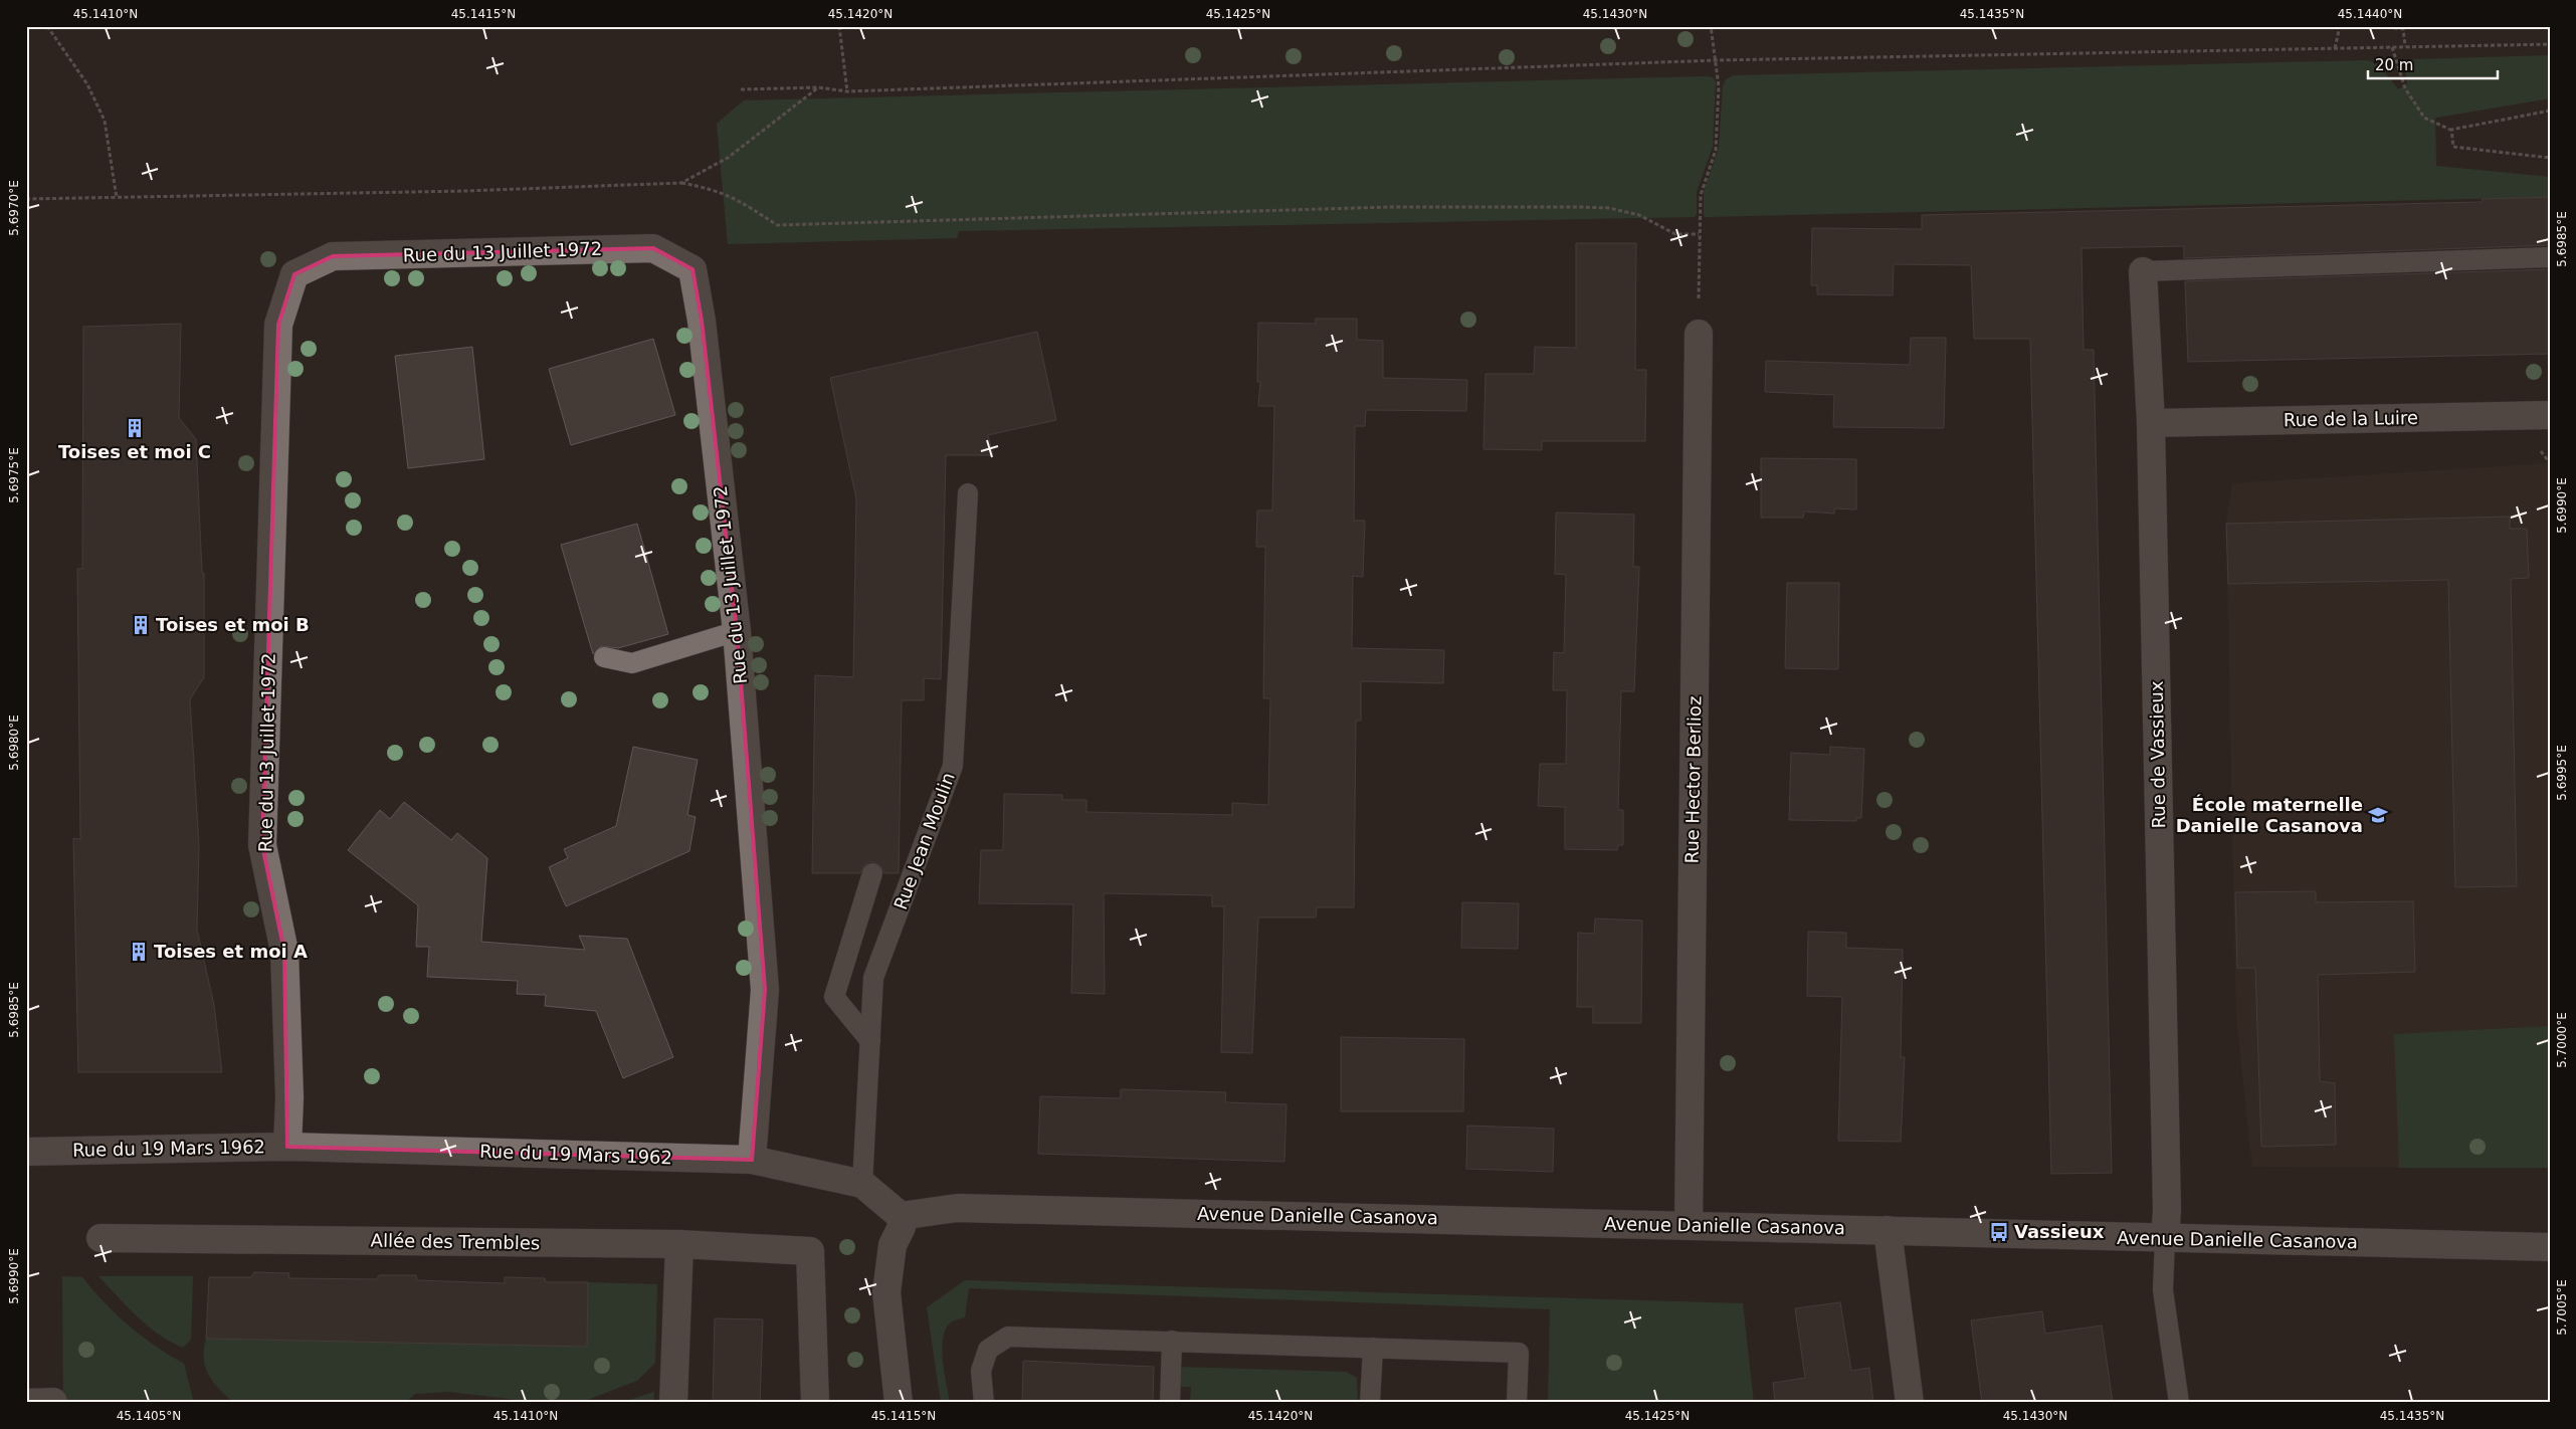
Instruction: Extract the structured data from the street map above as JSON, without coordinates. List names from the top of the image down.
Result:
{
  "streets": {
    "street": [
      "Rue du 13 Juillet 1972",
      "Rue de la Luire",
      "Rue de Vassieux",
      "Rue Hector Berlioz",
      "Rue du 19 Mars 1962",
      "Avenue Danielle Casanova",
      "Allée des Trembles"
    ],
    "lane": ["Rue Jean Moulin"]
  },
  "crossings": [
    ["Rue du 13 Juillet 1972", "Rue du 19 Mars 1962"],
    ["Rue de la Luire", "Rue de Vassieux"],
    ["Rue de Vassieux", "Avenue Danielle Casanova"],
    ["Rue Hector Berlioz", "Avenue Danielle Casanova"],
    ["Rue Jean Moulin", "Rue du 19 Mars 1962"],
    ["Rue du 19 Mars 1962", "Avenue Danielle Casanova"]
  ],
  "places": {
    "building": ["Toises et moi C", "Toises et moi B", "Toises et moi A"],
    "school or university": ["École maternelle Danielle Casanova"],
    "bus stop": ["Vassieux"]
  },
  "scale_bar": "20 m",
  "coordinates": [
    "45.1410°N",
    "45.1415°N",
    "45.1420°N",
    "45.1425°N",
    "45.1430°N",
    "45.1435°N",
    "45.1440°N",
    "5.6970°E",
    "5.6985°E",
    "5.6975°E",
    "5.6990°E",
    "5.6980°E",
    "5.6995°E",
    "5.7000°E",
    "5.7005°E",
    "45.1405°N"
  ]
}
